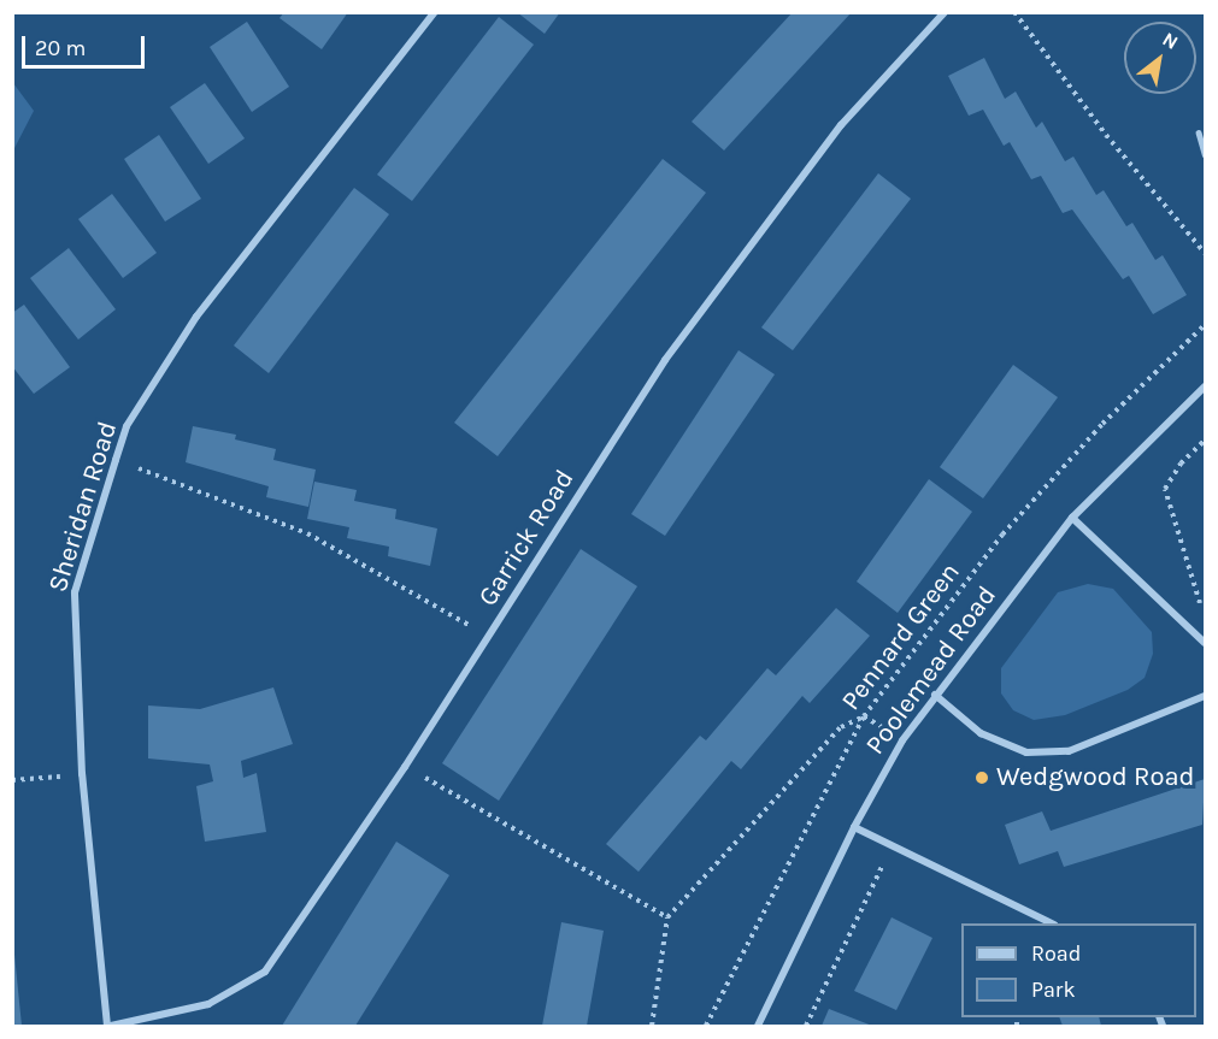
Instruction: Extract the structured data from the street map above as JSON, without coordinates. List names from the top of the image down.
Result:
{
  "streets": {
    "street": ["Sheridan Road", "Garrick Road", "Poolemead Road"],
    "path": ["Pennard Green"]
  },
  "crossings": [
    ["Sheridan Road", "Garrick Road"]
  ],
  "places": ["Wedgwood Road"],
  "legend": ["Road", "Park"],
  "scale_bar": "20 m",
  "north": "top right"
}
